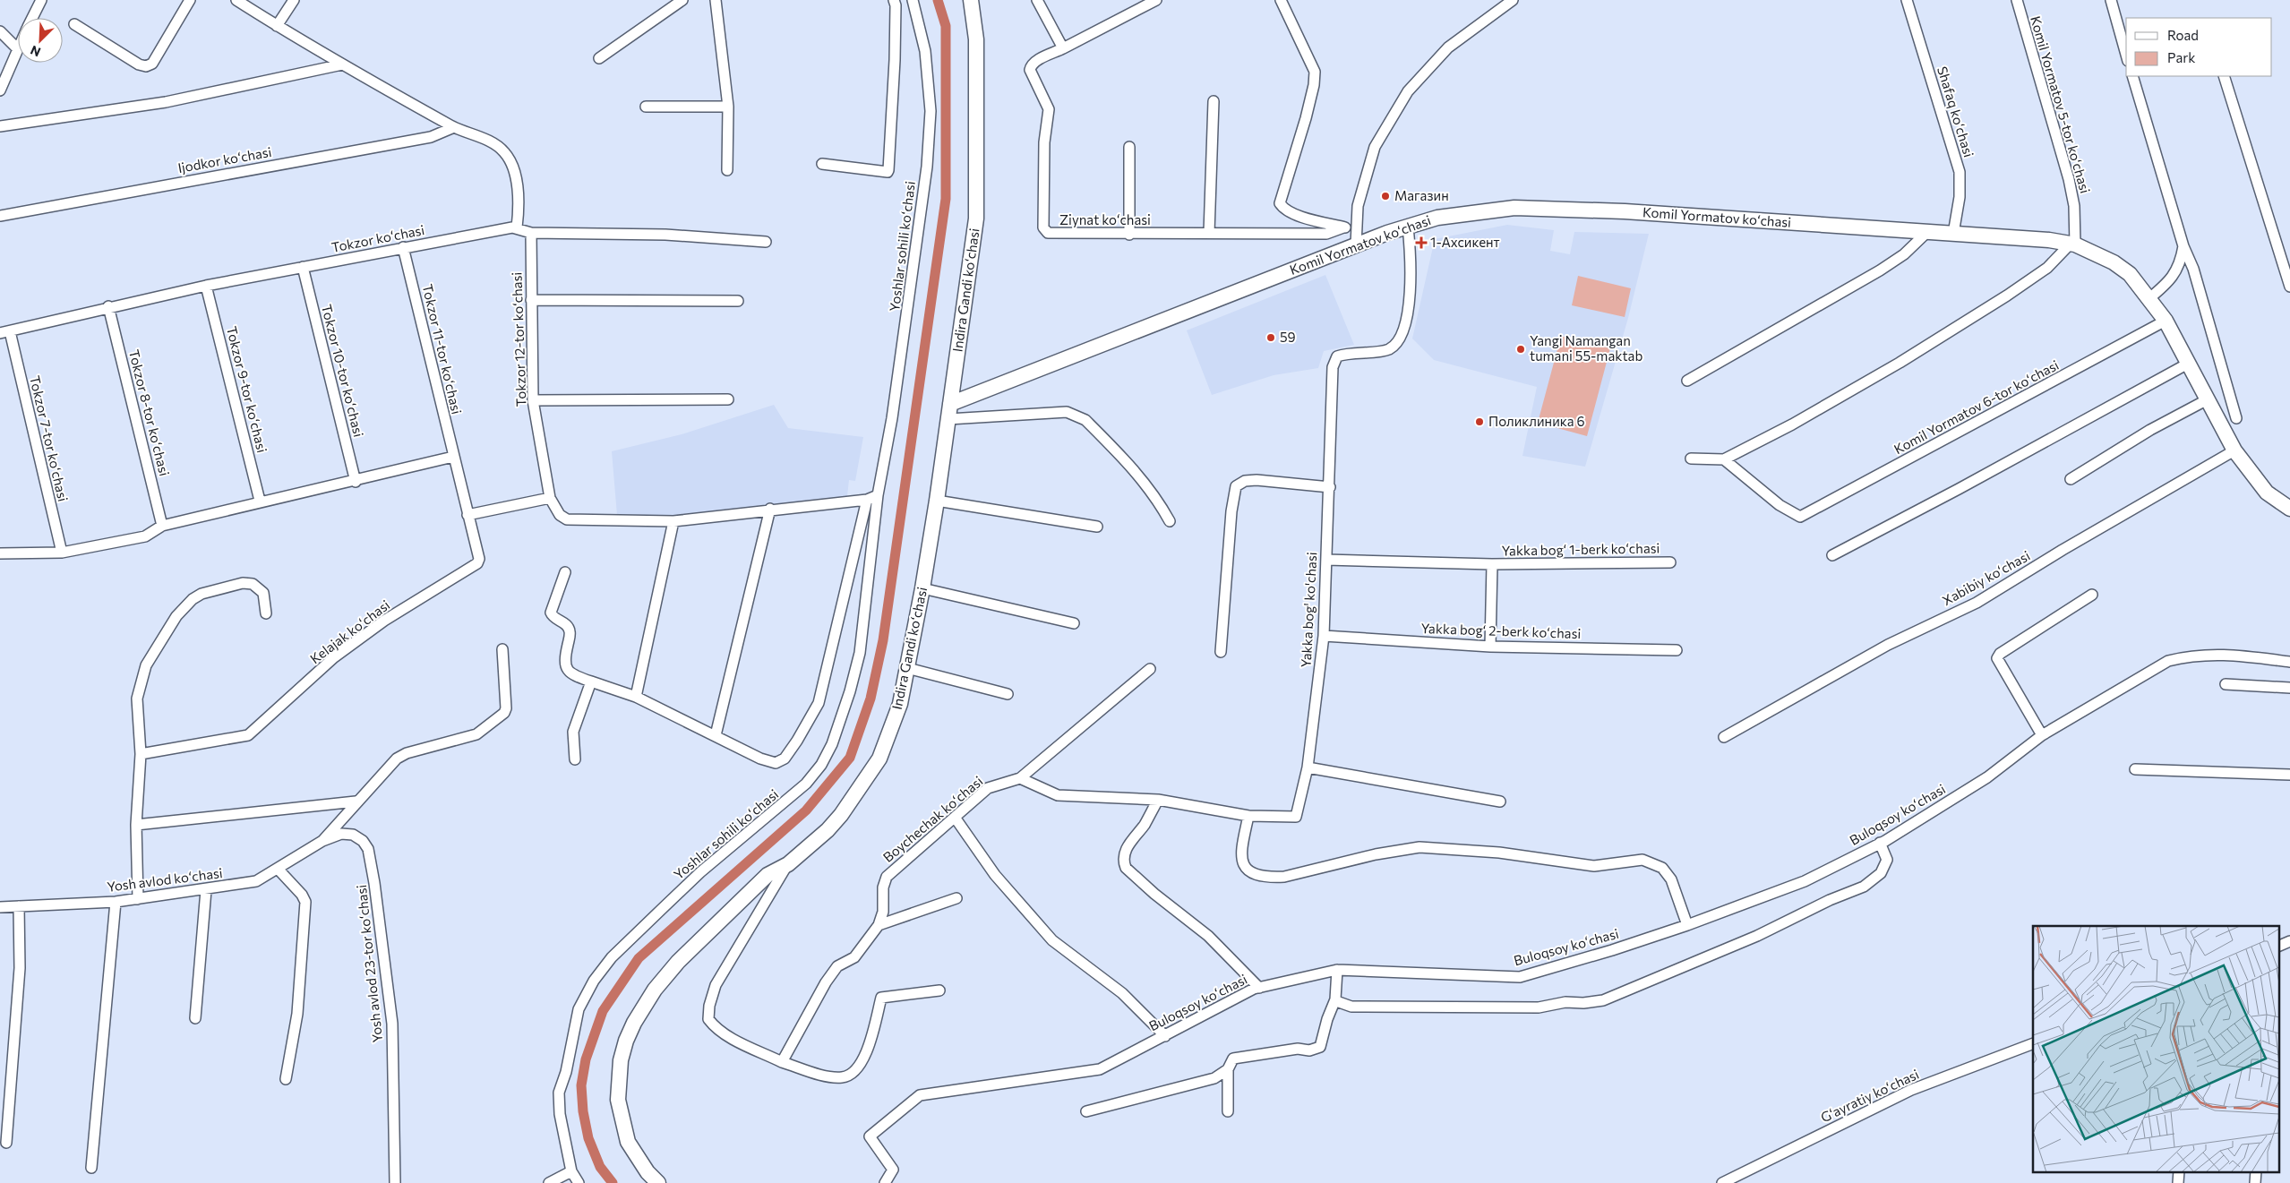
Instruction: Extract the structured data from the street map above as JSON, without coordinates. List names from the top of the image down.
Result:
{
  "streets": {
    "street": [
      "Komil Yormatov 5-tor koʻchasi",
      "Shafaq koʻchasi",
      "Ijodkor koʻchasi",
      "Komil Yormatov koʻchasi",
      "Ziynat koʻchasi",
      "Tokzor koʻchasi",
      "Yoshlar sohili koʻchasi",
      "Indira Gandi koʻchasi",
      "Tokzor 12-tor koʻchasi",
      "Tokzor 11-tor koʻchasi",
      "Tokzor 10-tor koʻchasi",
      "Tokzor 9-tor koʻchasi",
      "Komil Yormatov 6-tor koʻchasi",
      "Tokzor 8-tor koʻchasi",
      "Tokzor 7-tor koʻchasi",
      "Yakka bogʻ 1-berk koʻchasi",
      "Xabibiy koʻchasi",
      "Yakka bog' ko'chasi",
      "Yakka bogʻ 2-berk koʻchasi",
      "Kelajak koʻchasi",
      "Buloqsoy koʻchasi",
      "Boychechak koʻchasi",
      "Yosh avlod koʻchasi",
      "Yosh avlod 23-tor koʻchasi",
      "Gʻayratiy koʻchasi"
    ]
  },
  "crossings": [
    ["Komil Yormatov 5-tor koʻchasi", "Komil Yormatov koʻchasi"],
    ["Shafaq koʻchasi", "Komil Yormatov koʻchasi"],
    ["Komil Yormatov koʻchasi", "Indira Gandi koʻchasi"],
    ["Komil Yormatov koʻchasi", "Komil Yormatov 6-tor koʻchasi"],
    ["Komil Yormatov koʻchasi", "Xabibiy koʻchasi"],
    ["Komil Yormatov koʻchasi", "Yakka bog' ko'chasi"],
    ["Tokzor koʻchasi", "Tokzor 11-tor koʻchasi"],
    ["Tokzor koʻchasi", "Tokzor 10-tor koʻchasi"],
    ["Tokzor koʻchasi", "Tokzor 9-tor koʻchasi"],
    ["Tokzor koʻchasi", "Tokzor 8-tor koʻchasi"],
    ["Tokzor koʻchasi", "Tokzor 7-tor koʻchasi"],
    ["Tokzor 11-tor koʻchasi", "Kelajak koʻchasi"],
    ["Yakka bogʻ 1-berk koʻchasi", "Yakka bog' ko'chasi"],
    ["Yakka bogʻ 1-berk koʻchasi", "Yakka bogʻ 2-berk koʻchasi"],
    ["Yakka bog' ko'chasi", "Yakka bogʻ 2-berk koʻchasi"],
    ["Yakka bog' ko'chasi", "Boychechak koʻchasi"],
    ["Yosh avlod koʻchasi", "Yosh avlod 23-tor koʻchasi"]
  ],
  "places": {
    "other": [
      "Магазин",
      "59",
      "Yangi Namangan tumani 55-maktab",
      "Поликлиника 6"
    ],
    "health": ["1-Ахсикент"]
  },
  "legend": ["Road", "Park"],
  "north": "bottom left"
}
